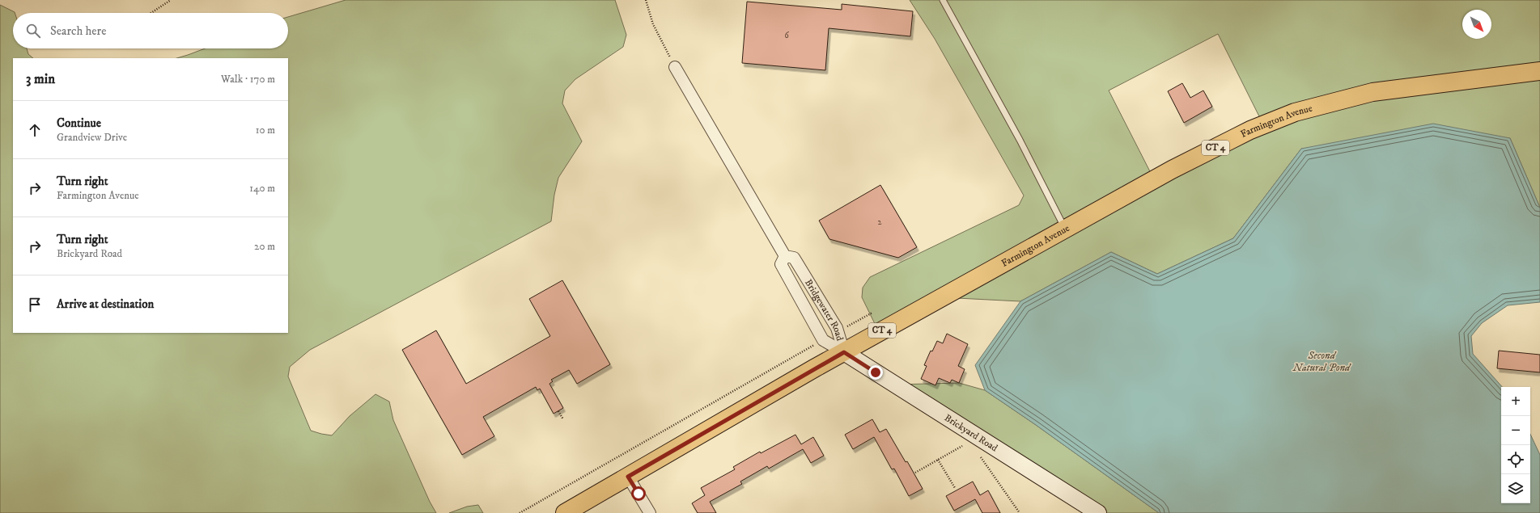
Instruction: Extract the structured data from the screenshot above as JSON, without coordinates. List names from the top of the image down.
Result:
{
  "streets": {
    "main road": ["Farmington Avenue", "CT 4"],
    "street": ["Bridgewater Road", "Brickyard Road"]
  },
  "crossings": [
    ["Farmington Avenue", "Bridgewater Road"],
    ["Farmington Avenue", "Brickyard Road"],
    ["Bridgewater Road", "Brickyard Road"]
  ],
  "water": ["Second Natural Pond"],
  "house_numbers": ["6", "2"],
  "north": "bottom right",
  "page": {
    "search": "Search here",
    "heading": ["3 min", "Walk · 170 m"],
    "list": [
      ["Continue", "Grandview Drive", "10 m"],
      ["Turn right", "Farmington Avenue", "140 m"],
      ["Turn right", "Brickyard Road", "20 m"],
      "Arrive at destination"
    ],
    "map_buttons": ["+", "−"]
  }
}
